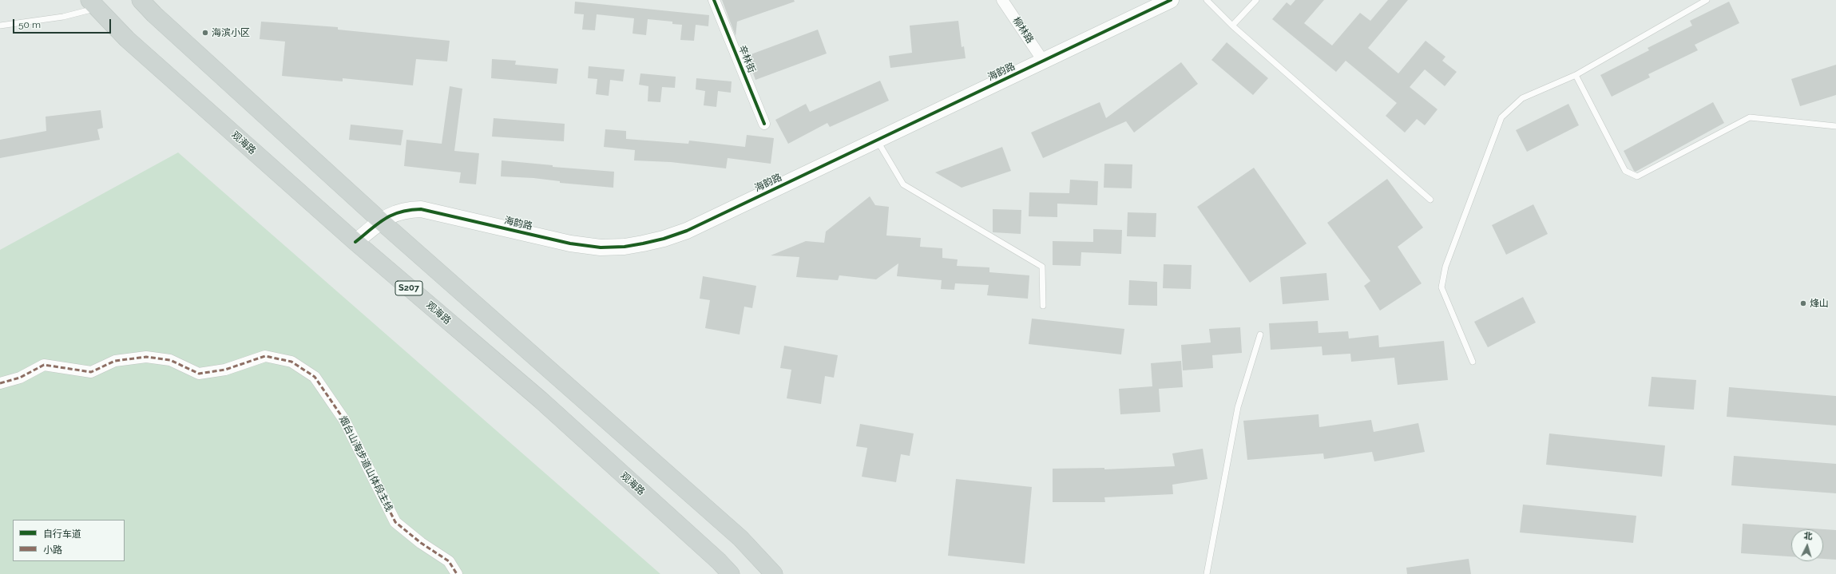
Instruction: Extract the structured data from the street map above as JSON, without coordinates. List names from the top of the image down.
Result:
{
  "streets": {
    "main road": ["观海路", "S207"],
    "street": [
      "柳林路",
      "辛林街",
      "海韵路",
      "烟台山海步道山体段主线"
    ]
  },
  "crossings": [
    ["柳林路", "海韵路"],
    ["海韵路", "观海路"]
  ],
  "places": ["海滨小区", "烽山"],
  "legend": ["自行车道", "小路"],
  "scale_bar": "50 m",
  "north": "top"
}
